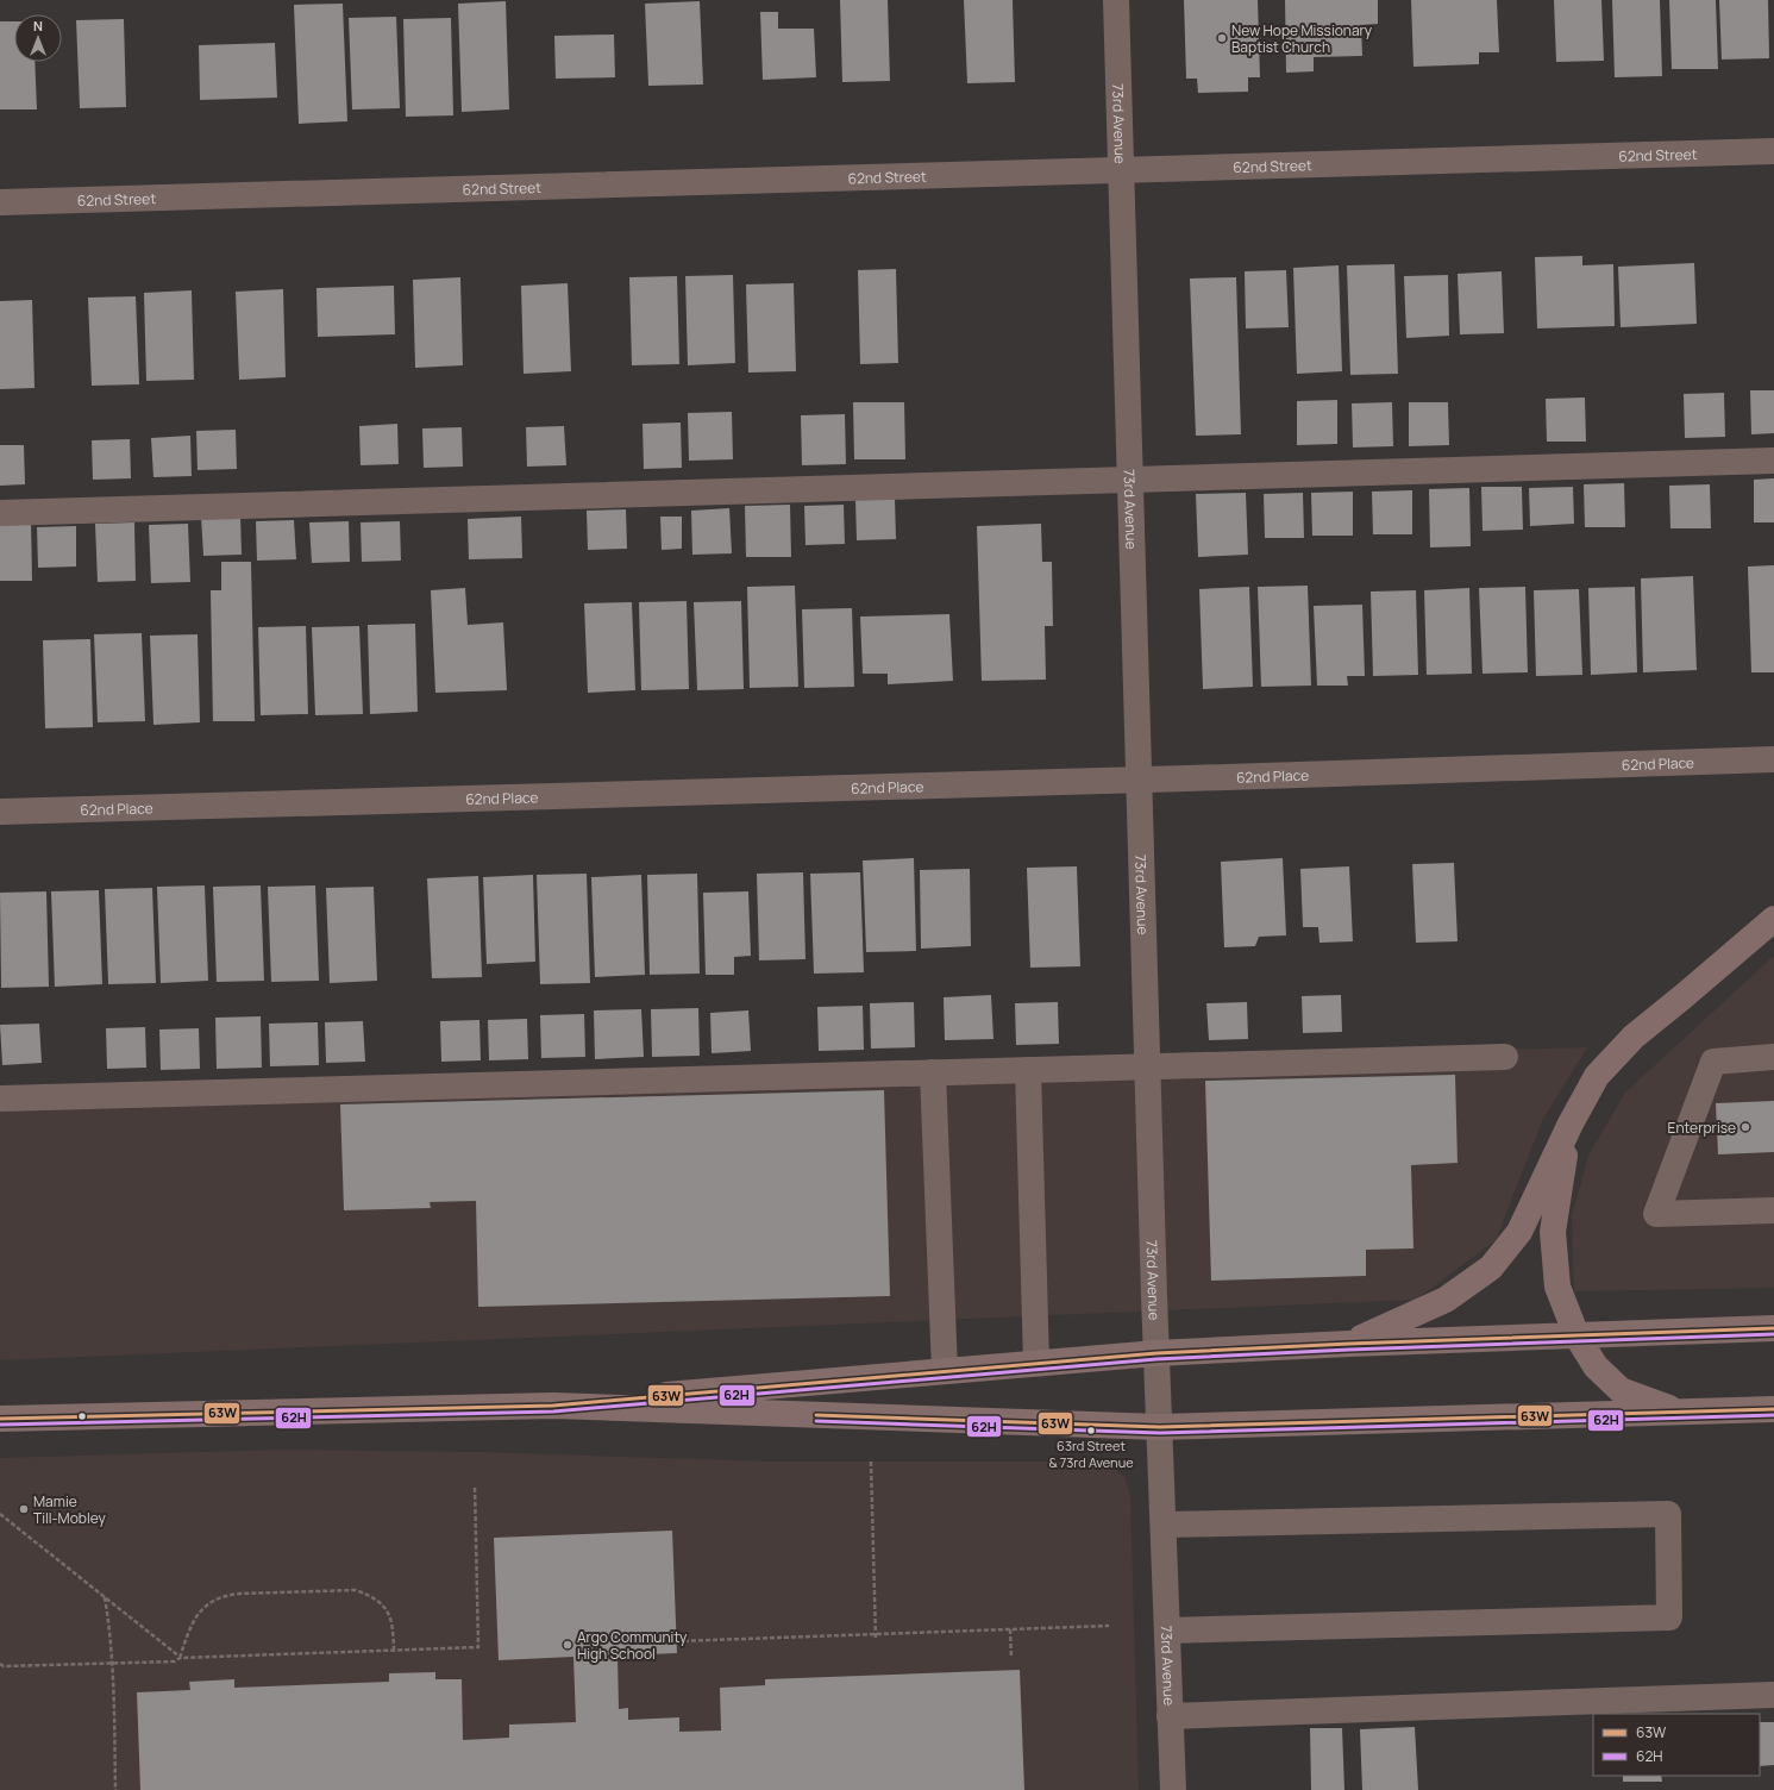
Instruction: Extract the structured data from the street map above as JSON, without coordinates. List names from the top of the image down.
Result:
{
  "streets": {
    "street": ["73rd Avenue", "62nd Street", "62nd Place"]
  },
  "crossings": [
    ["73rd Avenue", "62nd Street"],
    ["73rd Avenue", "62nd Place"]
  ],
  "places": [
    "New Hope Missionary Baptist Church",
    "Enterprise",
    "63rd Street & 73rd Avenue",
    "Mamie Till-Mobley",
    "Argo Community High School"
  ],
  "lines": ["transit line 63W", "transit line 62H"],
  "legend": ["63W", "62H"],
  "north": "top"
}
